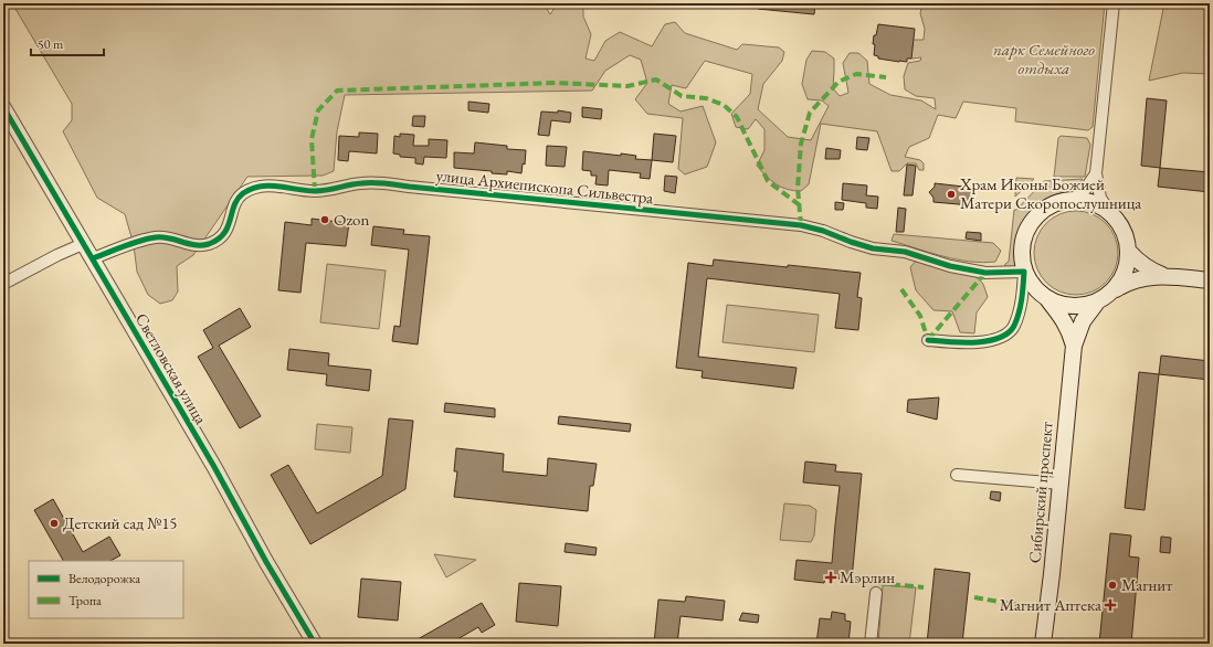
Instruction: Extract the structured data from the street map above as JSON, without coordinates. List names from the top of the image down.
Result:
{
  "streets": {
    "main road": ["Сибирский проспект"],
    "street": ["улица Архиепископа Сильвестра", "Светловская улица"]
  },
  "crossings": [
    ["улица Архиепископа Сильвестра", "Светловская улица"]
  ],
  "parks": ["парк Семейного отдыха"],
  "places": {
    "other": [
      "Храм Иконы Божией Матери Скоропослушница",
      "Ozon",
      "Детский сад №15",
      "Магнит"
    ],
    "health": ["Мэрлин", "Магнит Аптека"]
  },
  "legend": ["Велодорожка", "Тропа"],
  "scale_bar": "50 m"
}
